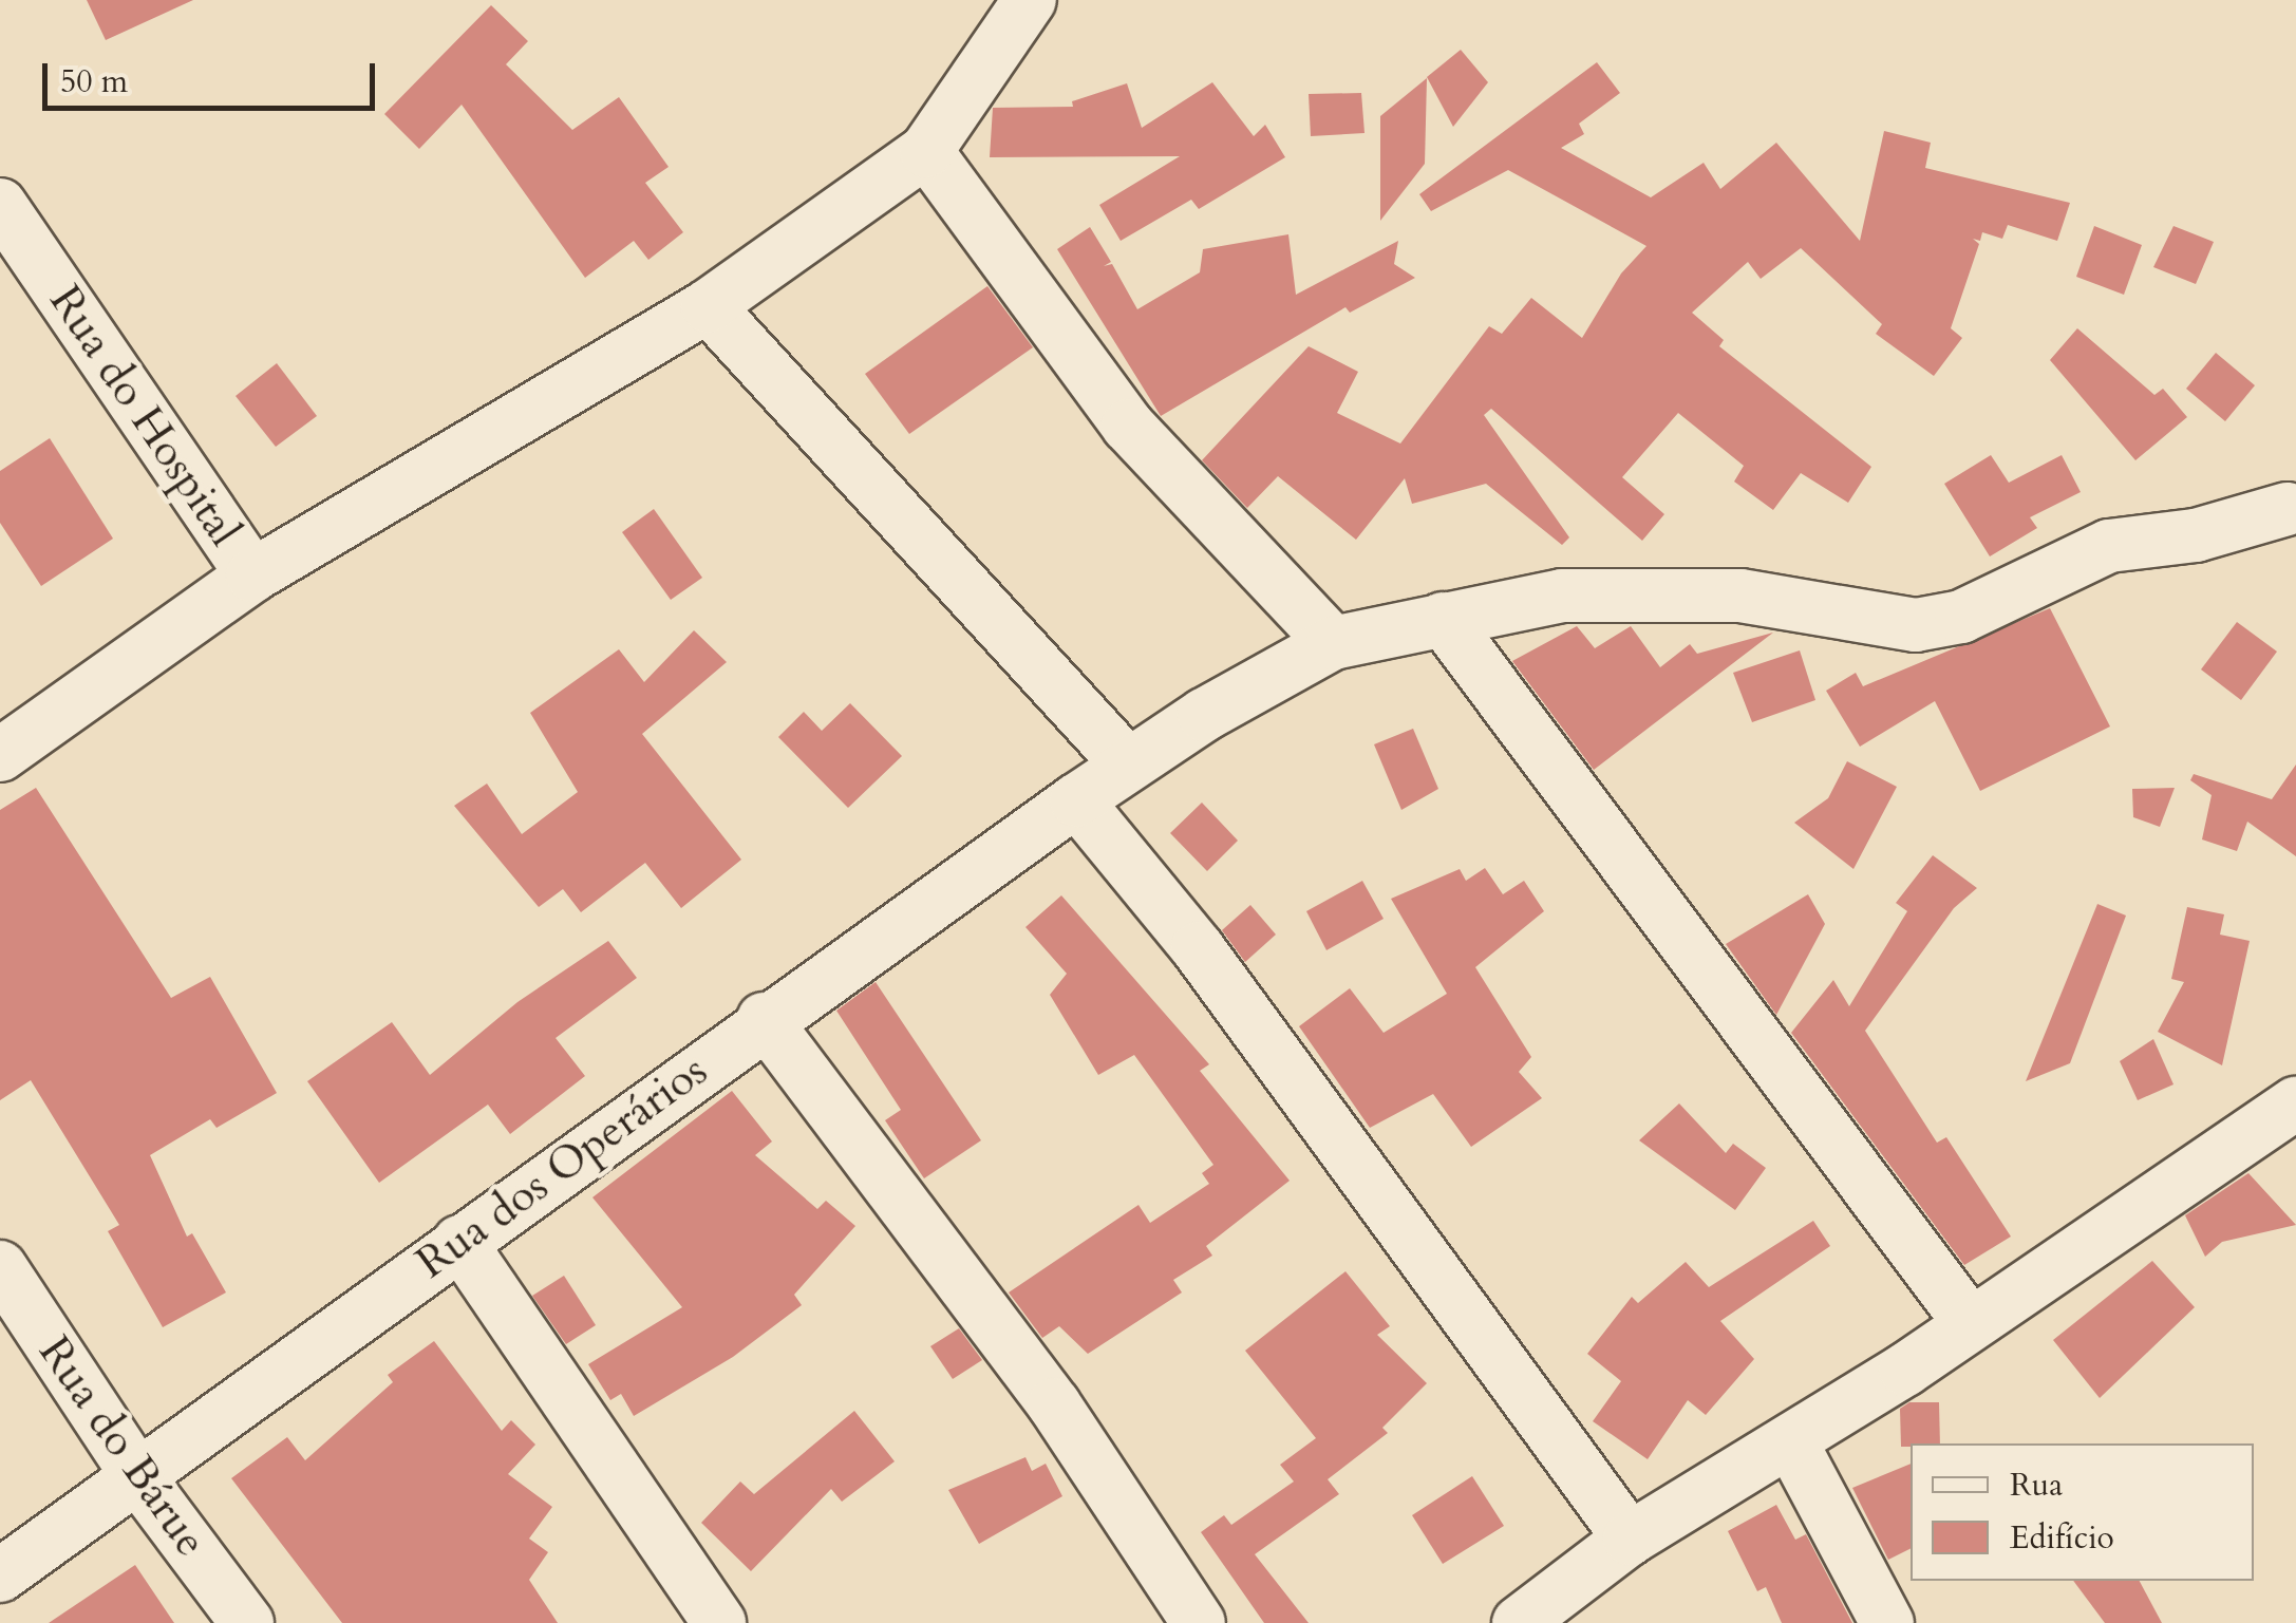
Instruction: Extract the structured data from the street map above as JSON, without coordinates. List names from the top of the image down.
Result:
{
  "streets": {
    "street": ["Rua do Hospital", "Rua dos Operários", "Rua do Bárue"]
  },
  "crossings": [
    ["Rua dos Operários", "Rua do Bárue"]
  ],
  "legend": ["Rua", "Edifício"],
  "scale_bar": "50 m"
}
